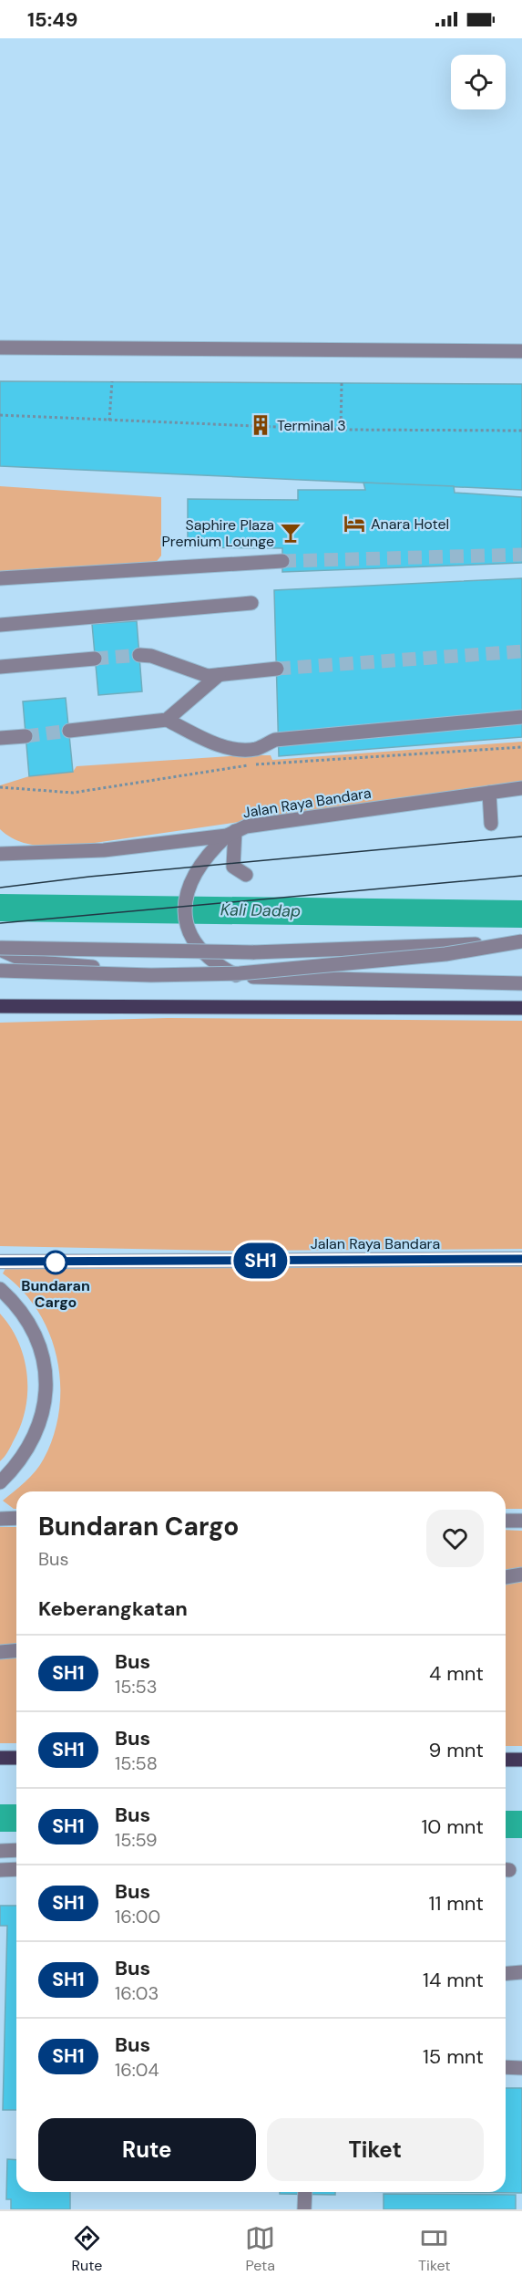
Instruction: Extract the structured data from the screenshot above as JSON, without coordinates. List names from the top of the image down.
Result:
{
  "streets": {
    "street": ["Jalan Raya Bandara"]
  },
  "water": ["Kali Dadap"],
  "places": {
    "building": ["Terminal 3"],
    "hotel": ["Anara Hotel"],
    "bar": ["Saphire Plaza Premium Lounge"],
    "other": ["Bundaran Cargo"]
  },
  "lines": ["bus line SH1"],
  "page": {
    "status": "15:49",
    "on_map": "SH1",
    "heading": [
      ["Bundaran Cargo", "Bus"],
      "Keberangkatan"
    ],
    "list": [
      {
        "mark": "SH1",
        "name": "Bus",
        "note": "15:53",
        "value": "4 mnt"
      },
      {
        "mark": "SH1",
        "name": "Bus",
        "note": "15:58",
        "value": "9 mnt"
      },
      {
        "mark": "SH1",
        "name": "Bus",
        "note": "15:59",
        "value": "10 mnt"
      },
      {
        "mark": "SH1",
        "name": "Bus",
        "note": "16:00",
        "value": "11 mnt"
      },
      {
        "mark": "SH1",
        "name": "Bus",
        "note": "16:03",
        "value": "14 mnt"
      },
      {
        "mark": "SH1",
        "name": "Bus",
        "note": "16:04",
        "value": "15 mnt"
      }
    ],
    "buttons": ["Rute", "Tiket"],
    "tabs": ["Rute", "Peta", "Tiket"]
  }
}
